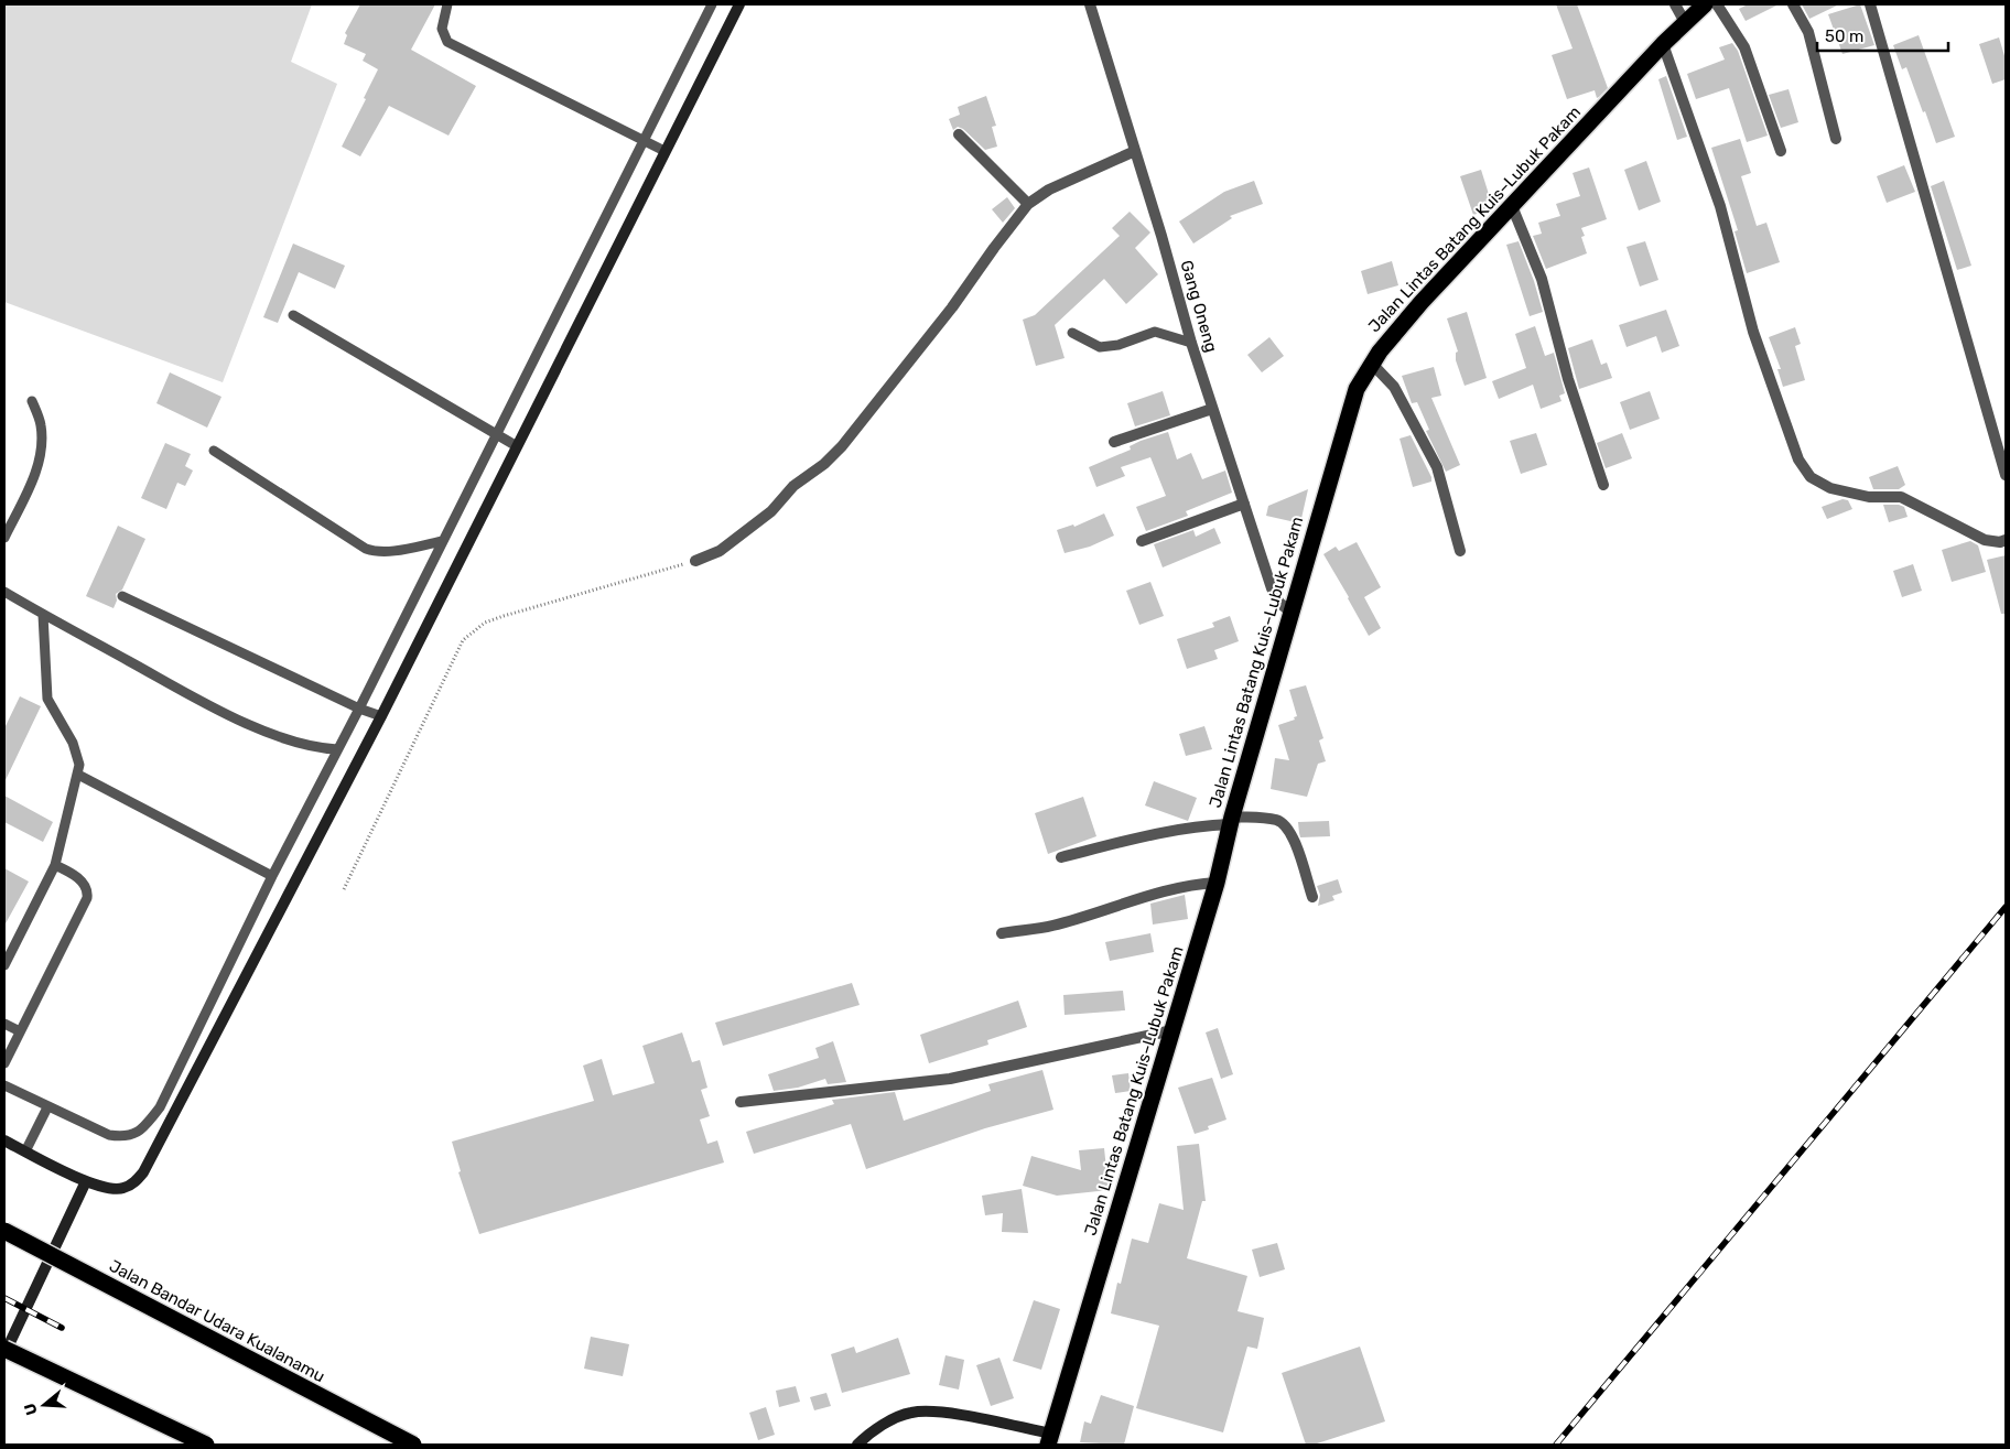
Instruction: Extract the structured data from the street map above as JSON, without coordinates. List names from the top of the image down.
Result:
{
  "streets": {
    "highway": ["Jalan Lintas Batang Kuis–Lubuk Pakam", "Jalan Bandar Udara Kualanamu"],
    "street": ["Gang Oneng"]
  },
  "crossings": [
    ["Jalan Lintas Batang Kuis–Lubuk Pakam", "Gang Oneng"]
  ],
  "scale_bar": "50 m",
  "north": "left"
}
